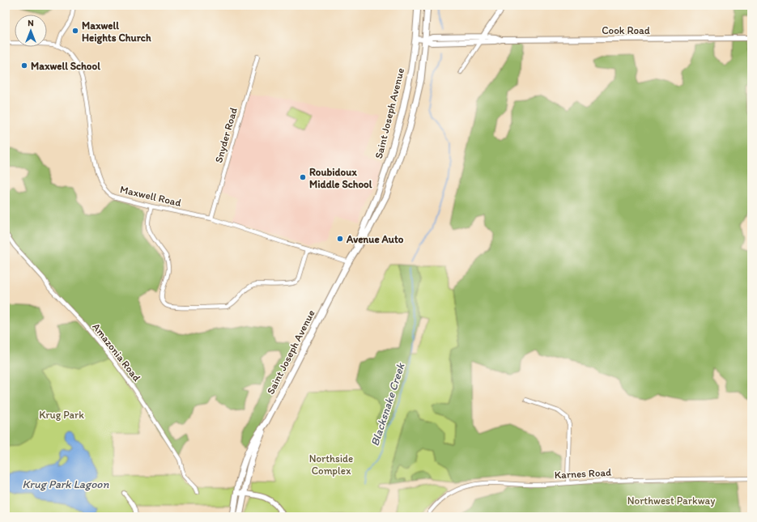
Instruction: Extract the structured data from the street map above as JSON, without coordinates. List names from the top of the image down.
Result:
{
  "streets": {
    "main road": ["Saint Joseph Avenue"],
    "street": [
      "Cook Road",
      "Snyder Road",
      "Maxwell Road",
      "Amazonia Road",
      "Karnes Road"
    ]
  },
  "crossings": [
    ["Cook Road", "Saint Joseph Avenue"],
    ["Saint Joseph Avenue", "Maxwell Road"],
    ["Snyder Road", "Maxwell Road"]
  ],
  "water": ["Blacksnake Creek", "Krug Park Lagoon"],
  "parks": ["Krug Park", "Northside Complex", "Northwest Parkway"],
  "places": [
    "Maxwell Heights Church",
    "Maxwell School",
    "Roubidoux Middle School",
    "Avenue Auto"
  ],
  "north": "top"
}
